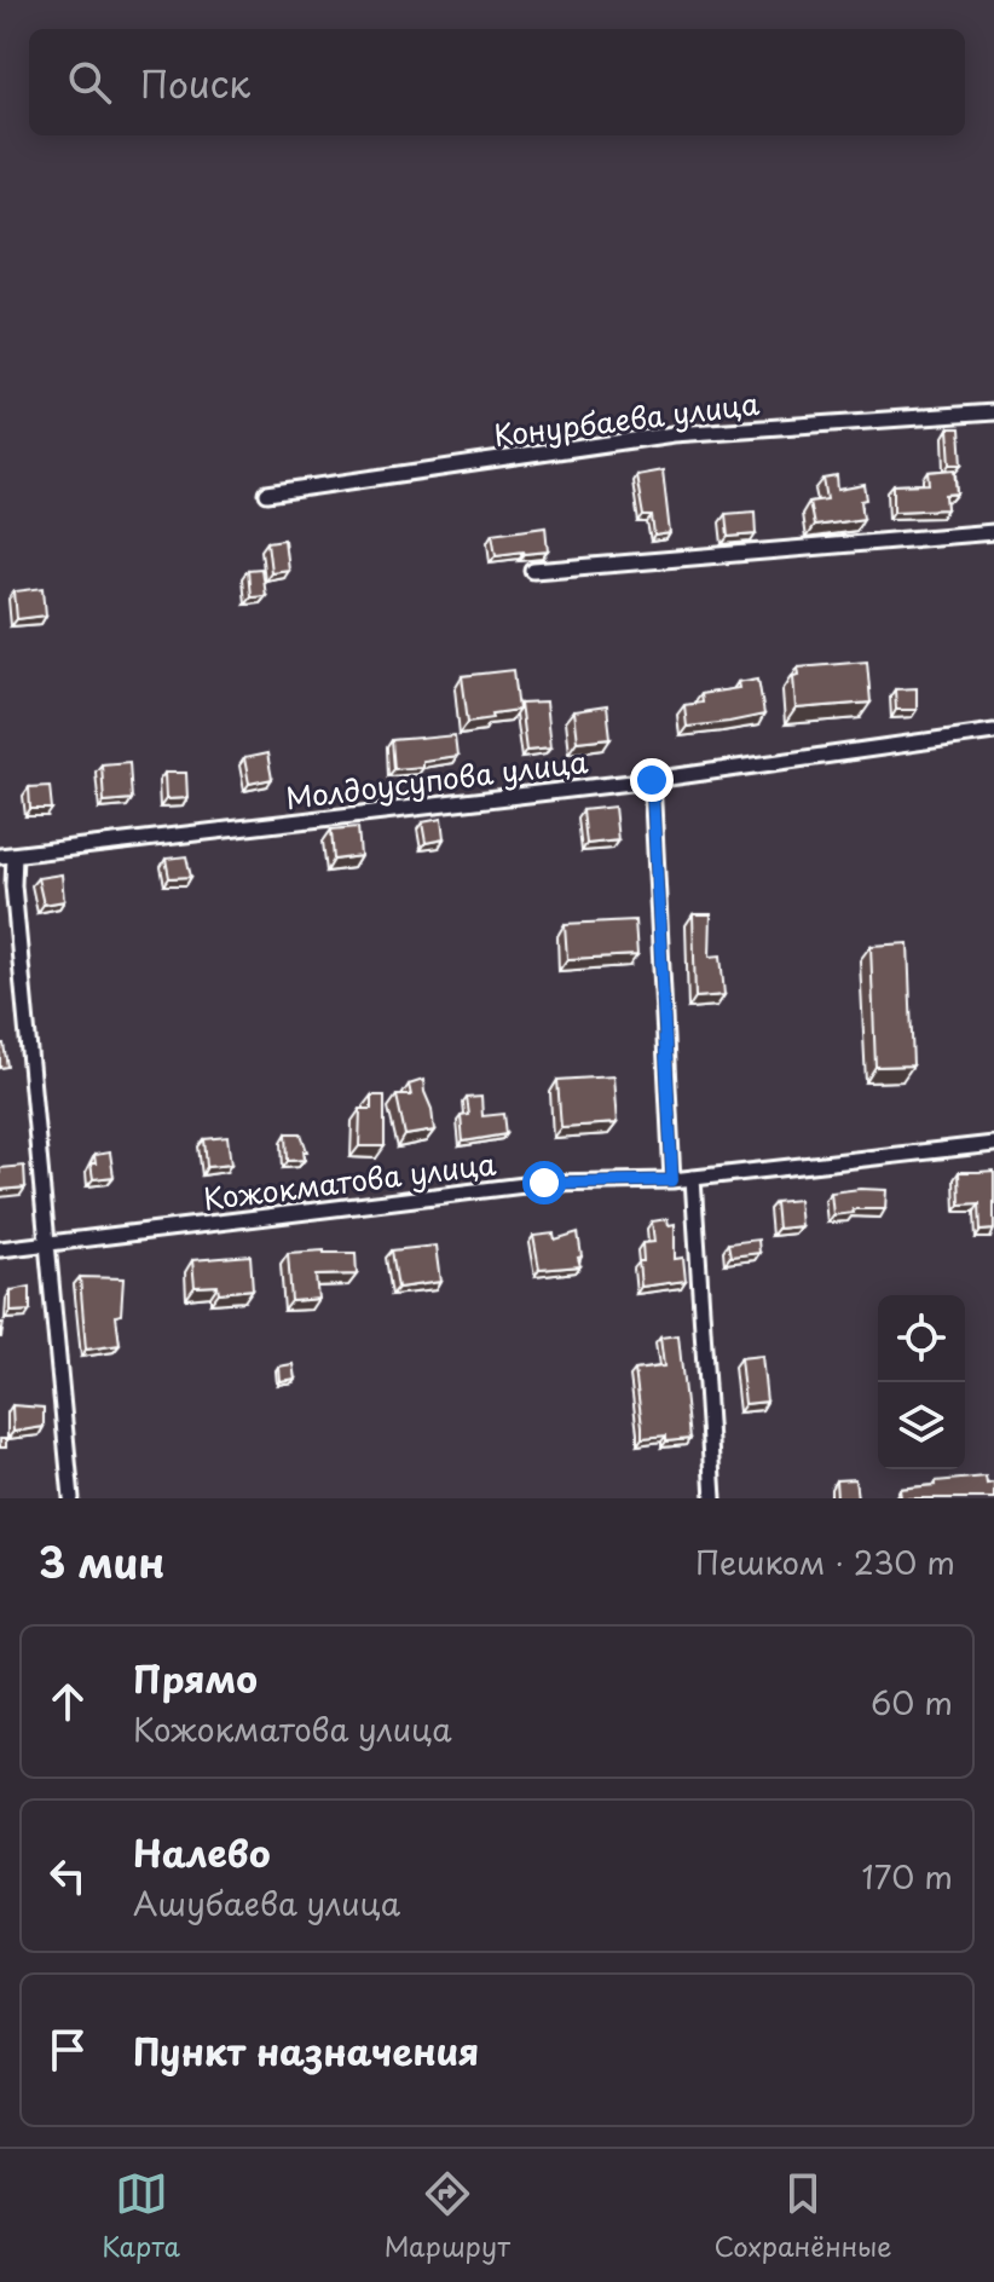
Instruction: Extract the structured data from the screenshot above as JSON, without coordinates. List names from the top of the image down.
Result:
{
  "streets": {
    "street": ["Конурбаева улица", "Молдоусупова улица", "Кожокматова улица"]
  },
  "page": {
    "search": "Поиск",
    "heading": ["3 мин", "Пешком · 230 m"],
    "list": [
      ["Прямо", "Кожокматова улица", "60 m"],
      ["Налево", "Ашубаева улица", "170 m"],
      "Пункт назначения"
    ],
    "nav": ["Карта", "Маршрут", "Сохранённые"]
  }
}
